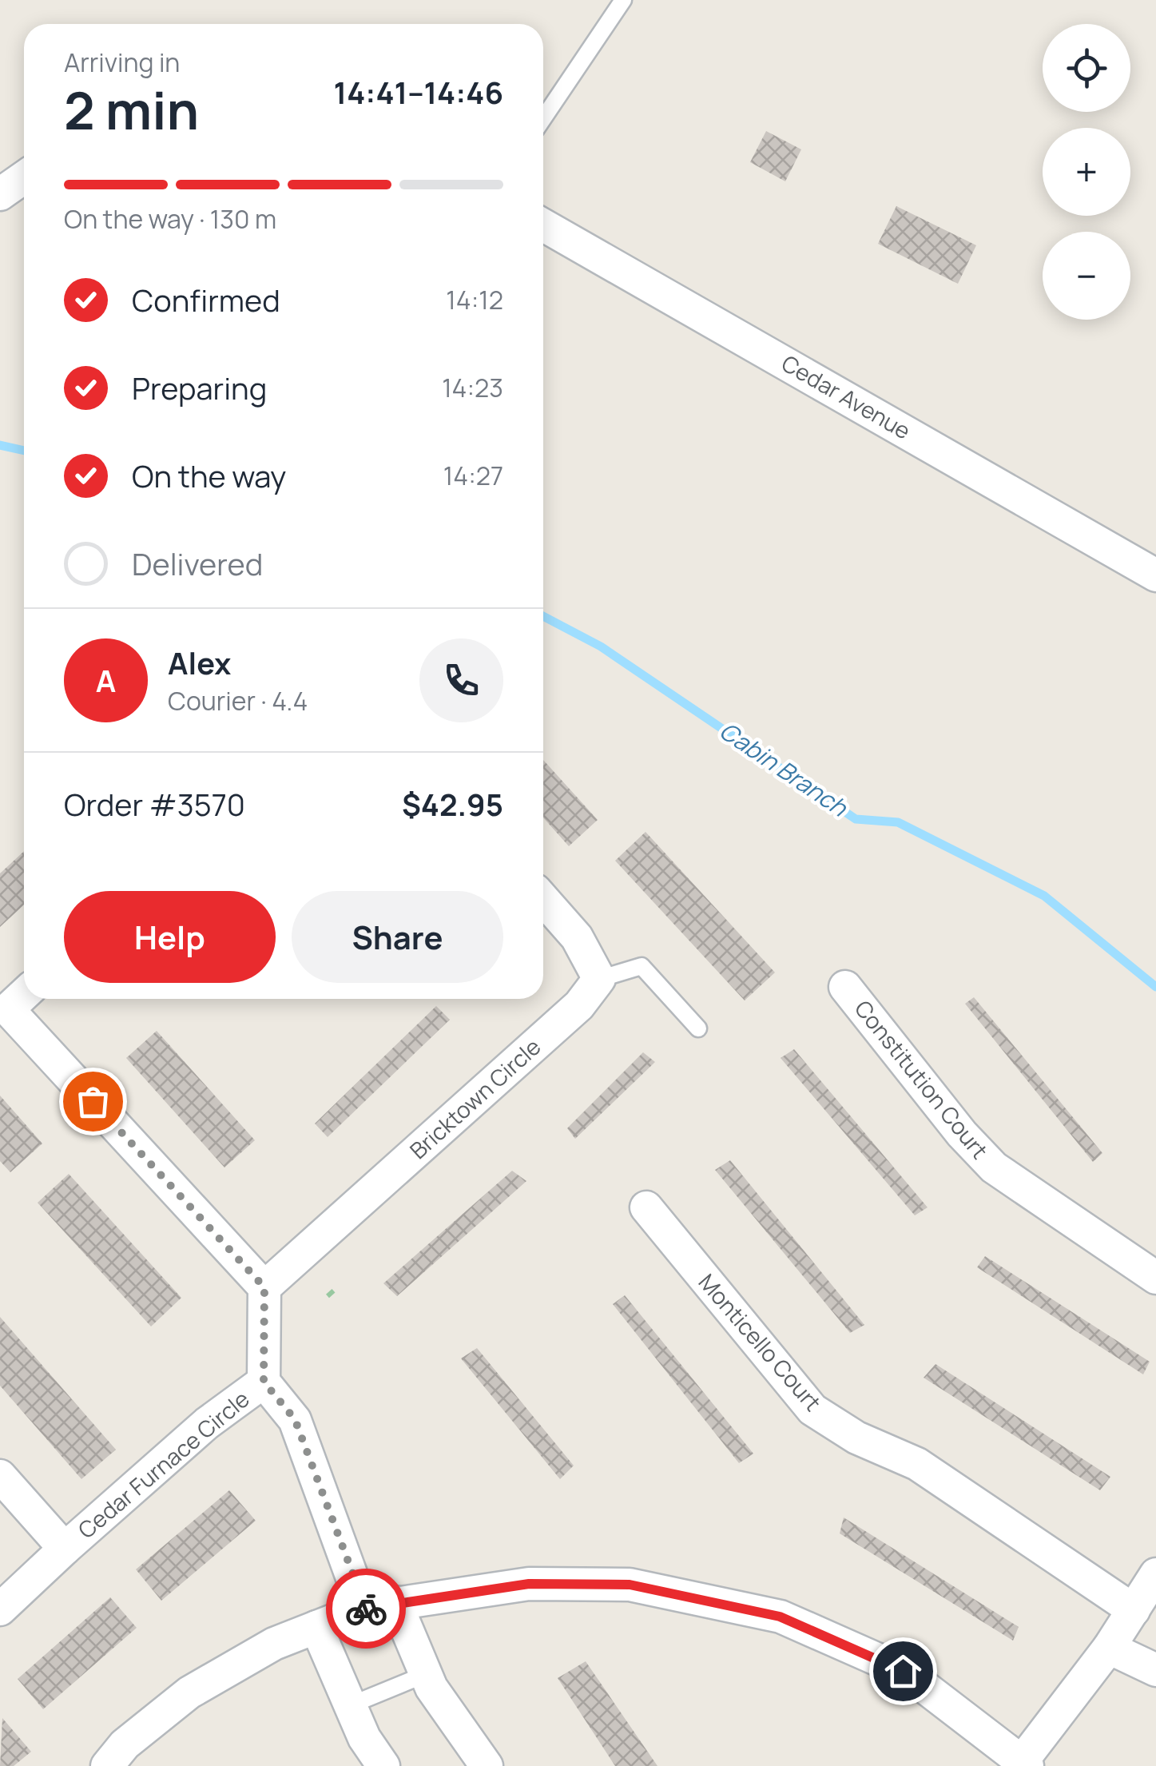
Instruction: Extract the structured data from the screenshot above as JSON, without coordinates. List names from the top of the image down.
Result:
{
  "streets": {
    "street": [
      "Cedar Avenue",
      "Constitution Court",
      "Bricktown Circle",
      "Monticello Court",
      "Cedar Furnace Circle"
    ]
  },
  "water": ["Cabin Branch"],
  "page": {
    "map_buttons": ["+", "−"],
    "heading": ["2 min", "Arriving in", "14:41–14:46"],
    "panel": [
      "Alex",
      "Courier · 4.4",
      "Order #3570",
      "$42.95"
    ],
    "bar": "On the way · 130 m",
    "list": [
      ["Confirmed", "14:12"],
      ["Preparing", "14:23"],
      ["On the way", "14:27"],
      "Delivered"
    ],
    "round": "A",
    "buttons": ["Help", "Share"]
  }
}
